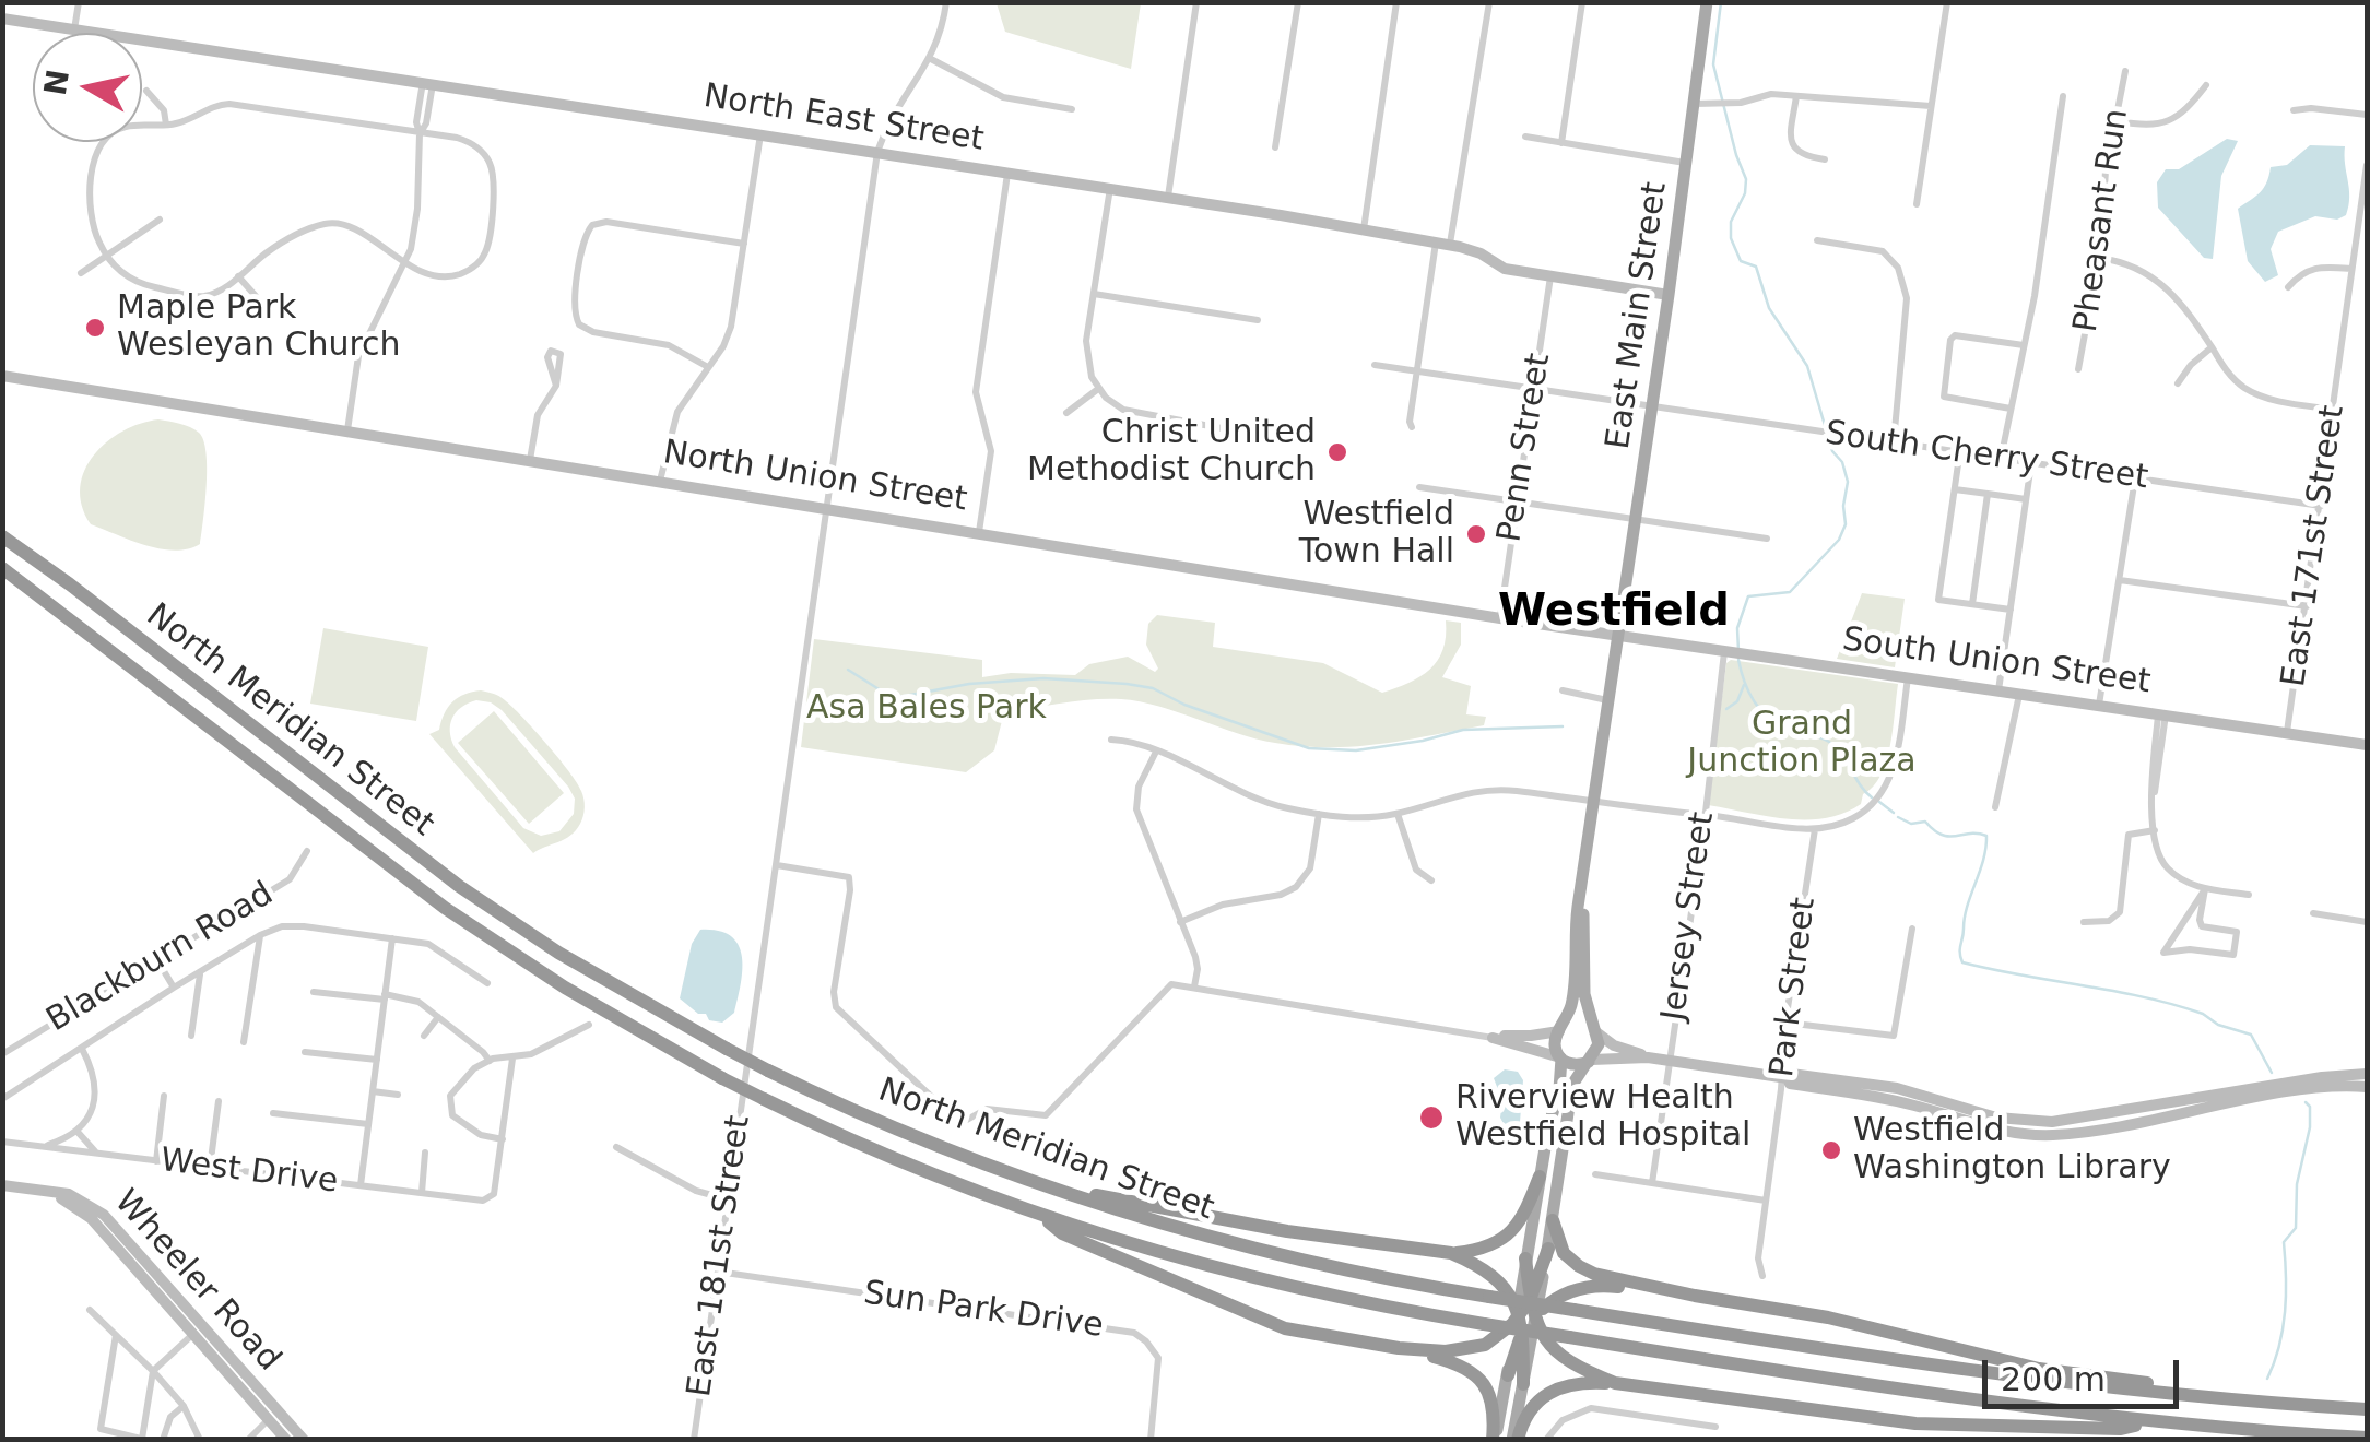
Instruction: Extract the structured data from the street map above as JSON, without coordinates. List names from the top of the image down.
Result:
{
  "streets": {
    "highway": ["North Meridian Street"],
    "main road": ["East Main Street"],
    "street": [
      "North East Street",
      "Pheasant Run",
      "Penn Street",
      "South Cherry Street",
      "North Union Street",
      "East 171st Street",
      "South Union Street",
      "Jersey Street",
      "Blackburn Road",
      "Park Street",
      "West Drive",
      "East 181st Street",
      "Wheeler Road",
      "Sun Park Drive"
    ]
  },
  "crossings": [
    ["North East Street", "East Main Street"],
    ["North East Street", "Penn Street"],
    ["North East Street", "East 181st Street"],
    ["East Main Street", "South Cherry Street"],
    ["East Main Street", "North Union Street"],
    ["East Main Street", "South Union Street"],
    ["Penn Street", "South Cherry Street"],
    ["Penn Street", "North Union Street"],
    ["South Cherry Street", "East 171st Street"],
    ["North Union Street", "South Union Street"],
    ["North Union Street", "East 181st Street"],
    ["East 171st Street", "South Union Street"],
    ["South Union Street", "Jersey Street"],
    ["East 181st Street", "Sun Park Drive"]
  ],
  "districts": ["Westfield"],
  "parks": ["Asa Bales Park", "Grand Junction Plaza"],
  "places": [
    "Maple Park Wesleyan Church",
    "Christ United Methodist Church",
    "Westfield Town Hall",
    "Riverview Health Westfield Hospital",
    "Westfield Washington Library"
  ],
  "scale_bar": "200 m",
  "north": "left"
}
